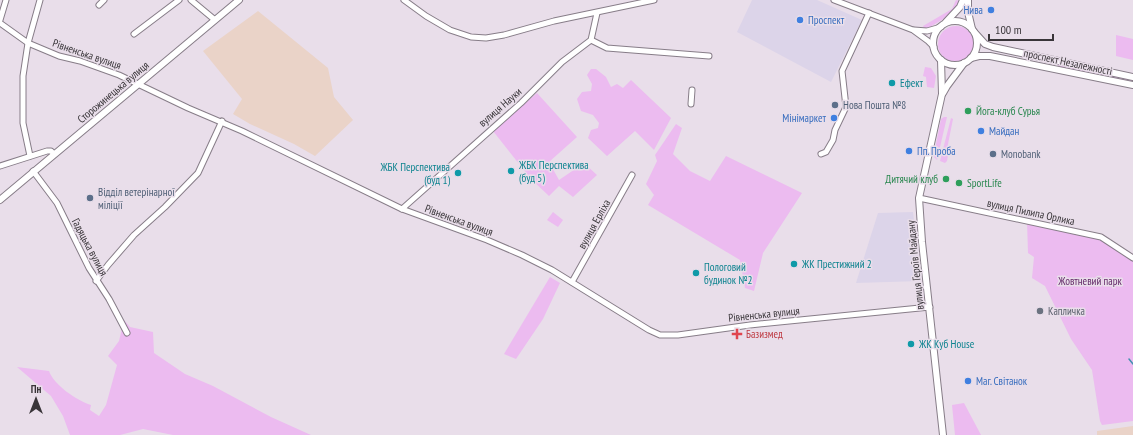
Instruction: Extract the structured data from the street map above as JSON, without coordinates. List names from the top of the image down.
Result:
{
  "streets": {
    "main road": ["проспект Незалежності", "Сторожинецька вулиця", "вулиця Героїв Майдану"],
    "street": [
      "Рівненська вулиця",
      "вулиця Науки",
      "вулиця Пилипа Орлика",
      "вулиця Ерліха",
      "Гадяцька вулиця"
    ]
  },
  "crossings": [
    ["Рівненська вулиця", "Сторожинецька вулиця"],
    ["Рівненська вулиця", "вулиця Науки"],
    ["Рівненська вулиця", "вулиця Ерліха"],
    ["Рівненська вулиця", "вулиця Героїв Майдану"],
    ["Сторожинецька вулиця", "Гадяцька вулиця"],
    ["вулиця Пилипа Орлика", "вулиця Героїв Майдану"]
  ],
  "parks": ["Жовтневий парк"],
  "places": {
    "other": [
      "Нива",
      "Проспект",
      "Ефект",
      "Нова Пошта №8",
      "Йога-клуб Сурья",
      "Мінімаркет",
      "Майдан",
      "Пп. Проба",
      "Monobank",
      "ЖБК Перспектива (буд 5)",
      "ЖБК Перспектива (буд 1)",
      "Дитячий клуб",
      "SportLife",
      "Відділ ветерінарної міліції",
      "ЖК Престижний 2",
      "Пологовий будинок №2",
      "Капличка",
      "ЖК Куб House",
      "Маг. Світанок"
    ],
    "health": ["Базизмед"]
  },
  "scale_bar": "100 m",
  "north": "top"
}
